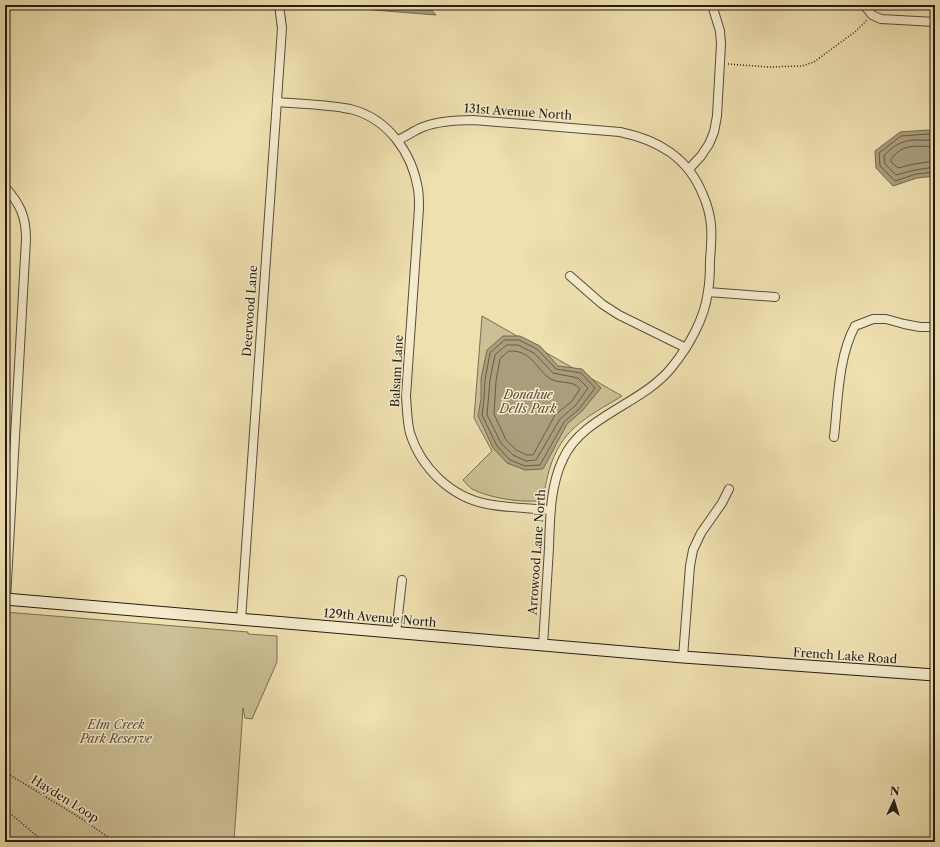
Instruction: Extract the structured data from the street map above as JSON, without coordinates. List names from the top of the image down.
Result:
{
  "streets": {
    "main road": ["129th Avenue North", "French Lake Road"],
    "street": [
      "131st Avenue North",
      "Deerwood Lane",
      "Balsam Lane",
      "Arrowood Lane North"
    ],
    "path": ["Hayden Loop"]
  },
  "crossings": [
    ["131st Avenue North", "Balsam Lane"],
    ["131st Avenue North", "Arrowood Lane North"],
    ["Deerwood Lane", "129th Avenue North"],
    ["Balsam Lane", "Arrowood Lane North"],
    ["Arrowood Lane North", "129th Avenue North"],
    ["129th Avenue North", "French Lake Road"]
  ],
  "parks": ["Donahue Dells Park", "Elm Creek Park Reserve"],
  "north": "top"
}
